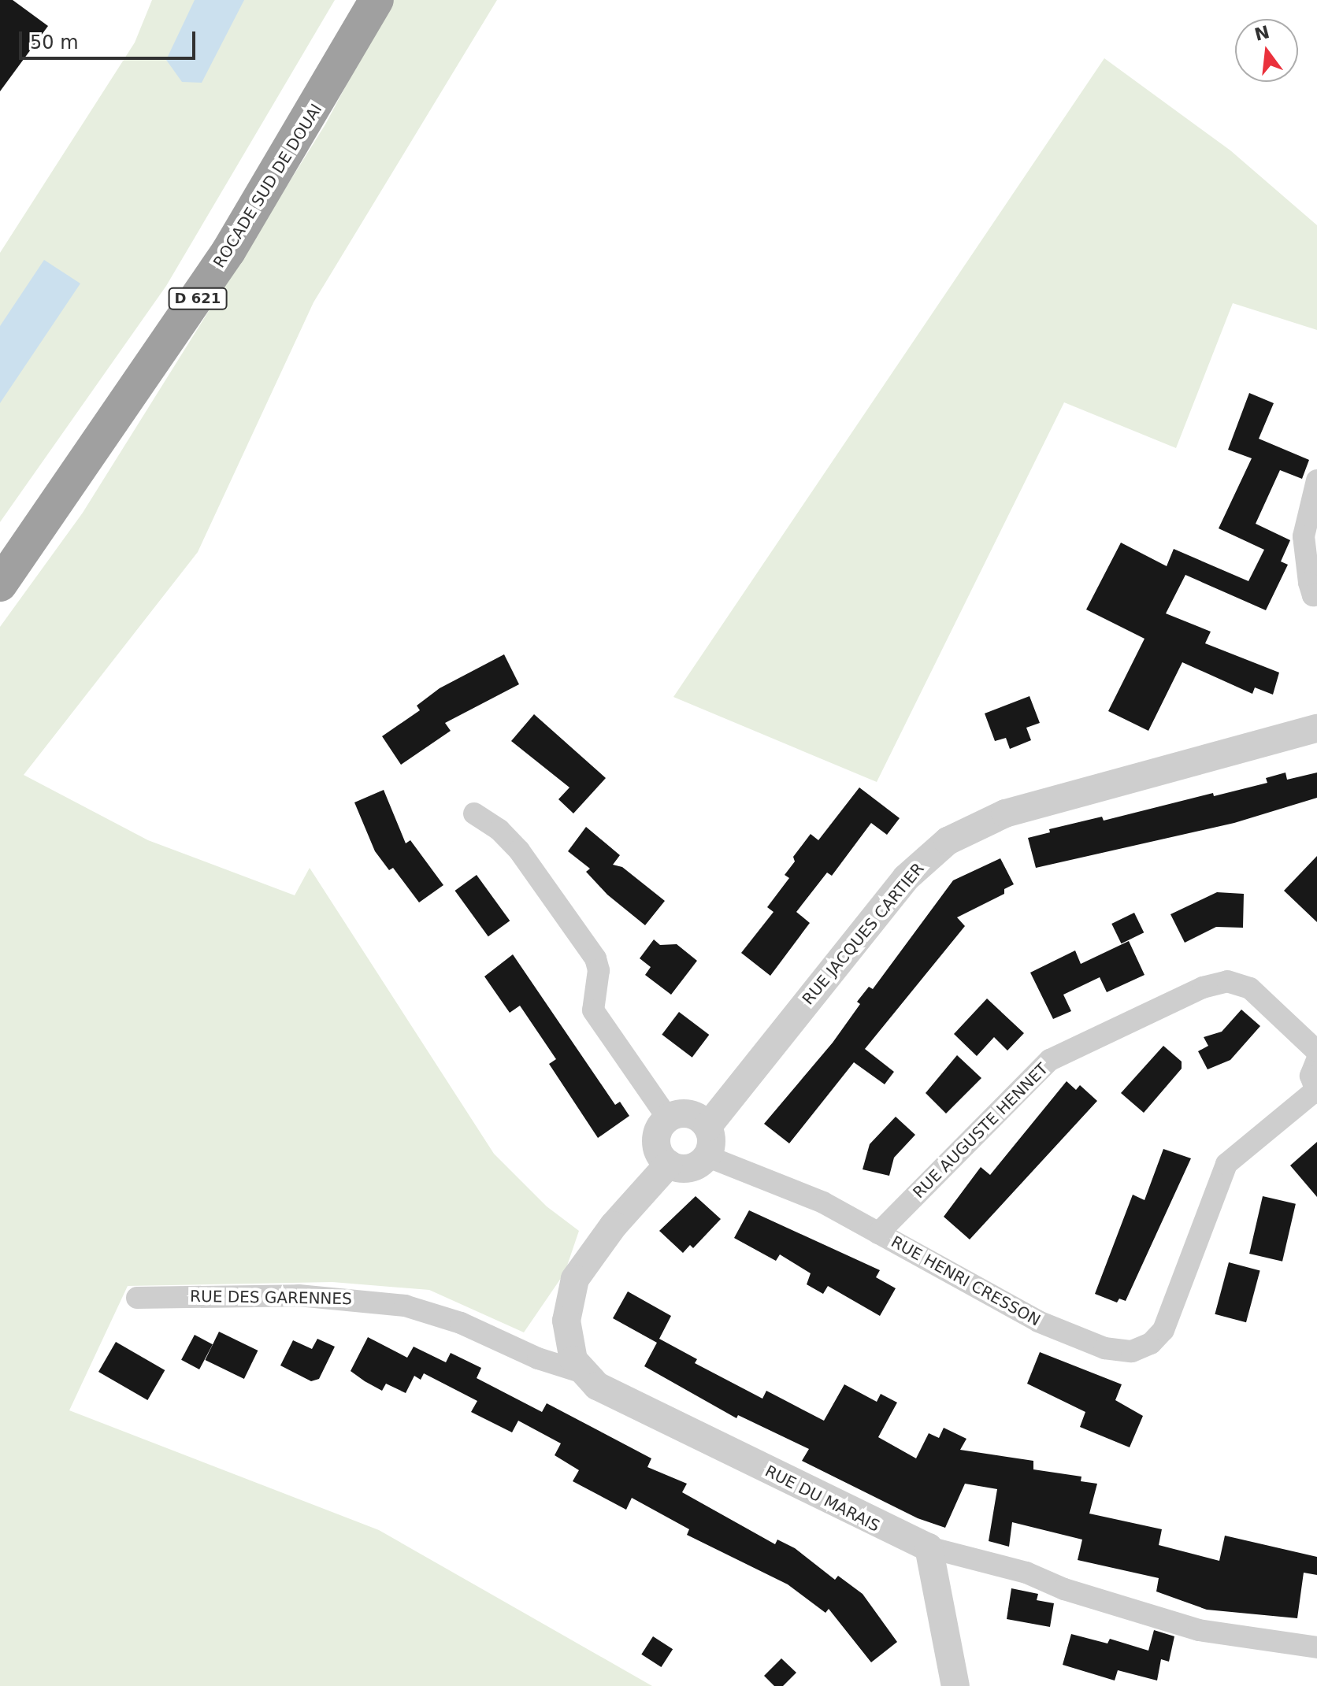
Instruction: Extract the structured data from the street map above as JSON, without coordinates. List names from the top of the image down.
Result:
{
  "streets": {
    "highway": ["ROCADE SUD DE DOUAI", "D 621"],
    "street": [
      "RUE JACQUES CARTIER",
      "RUE AUGUSTE HENNET",
      "RUE HENRI CRESSON",
      "RUE DES GARENNES",
      "RUE DU MARAIS"
    ]
  },
  "crossings": [
    ["RUE JACQUES CARTIER", "RUE HENRI CRESSON"],
    ["RUE AUGUSTE HENNET", "RUE HENRI CRESSON"],
    ["RUE DES GARENNES", "RUE DU MARAIS"]
  ],
  "scale_bar": "50 m",
  "north": "top"
}
